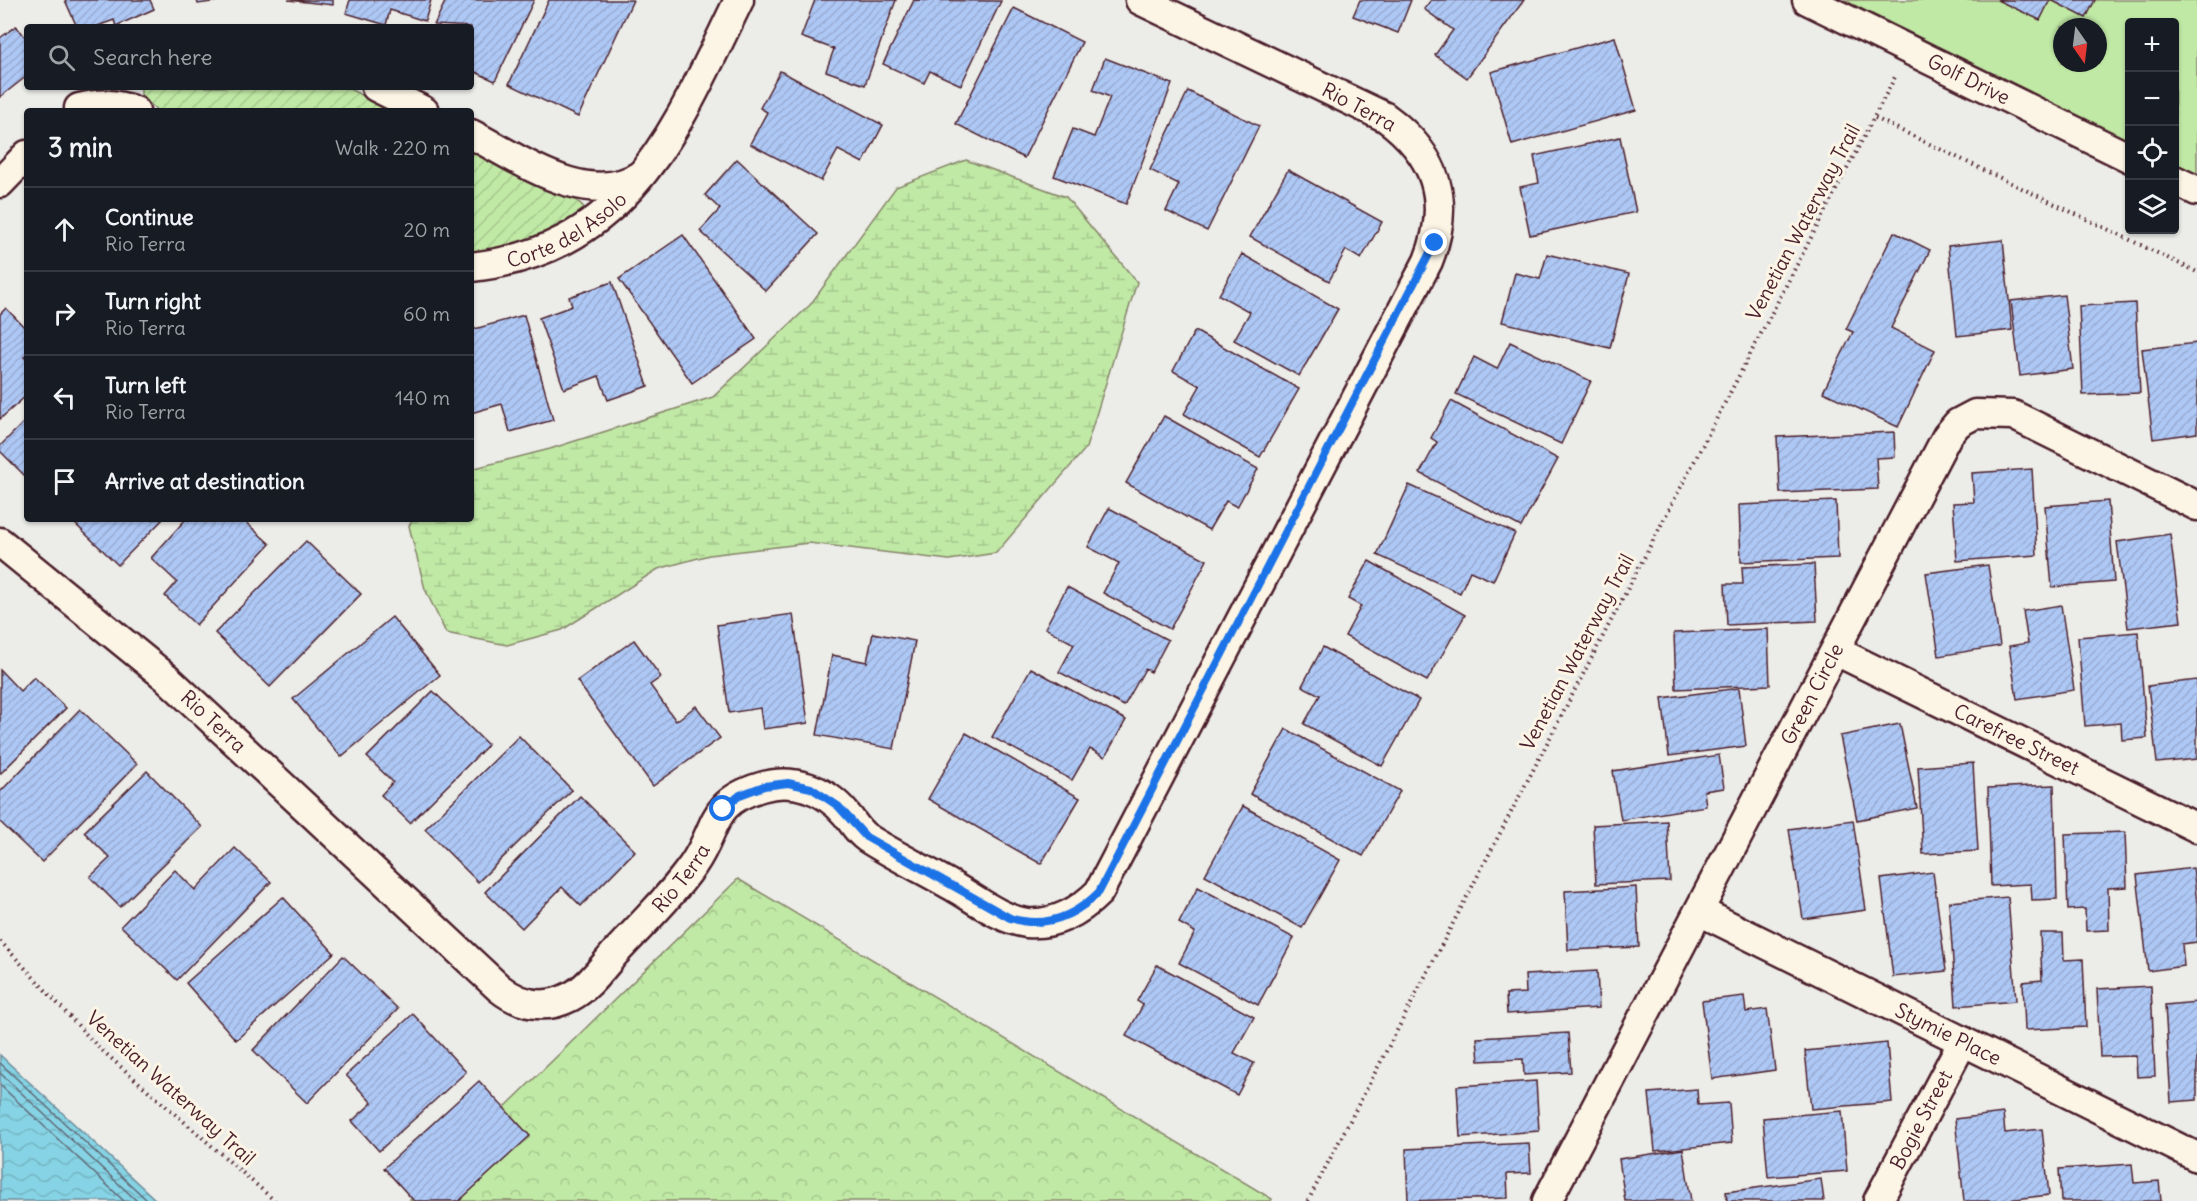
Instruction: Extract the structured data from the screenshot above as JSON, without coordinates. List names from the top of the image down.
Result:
{
  "streets": {
    "street": [
      "Golf Drive",
      "Rio Terra",
      "Corte del Asolo",
      "Green Circle",
      "Carefree Street",
      "Stymie Place",
      "Bogie Street"
    ],
    "path": ["Venetian Waterway Trail"]
  },
  "crossings": [
    ["Golf Drive", "Venetian Waterway Trail"],
    ["Green Circle", "Carefree Street"],
    ["Green Circle", "Stymie Place"],
    ["Stymie Place", "Bogie Street"]
  ],
  "north": "bottom",
  "page": {
    "map_buttons": ["+", "−"],
    "search": "Search here",
    "heading": ["3 min", "Walk · 220 m"],
    "list": [
      ["Continue", "Rio Terra", "20 m"],
      ["Turn right", "Rio Terra", "60 m"],
      ["Turn left", "Rio Terra", "140 m"],
      "Arrive at destination"
    ]
  }
}
